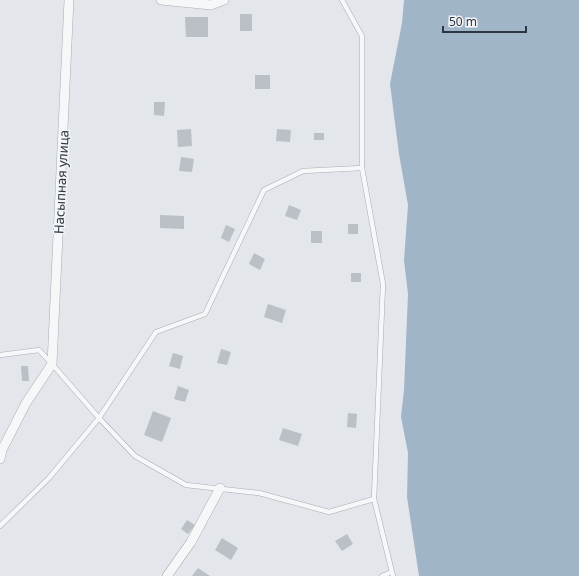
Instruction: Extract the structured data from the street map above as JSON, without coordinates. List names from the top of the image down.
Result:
{
  "streets": {
    "street": ["Насыпная улица"]
  },
  "scale_bar": "50 m"
}
